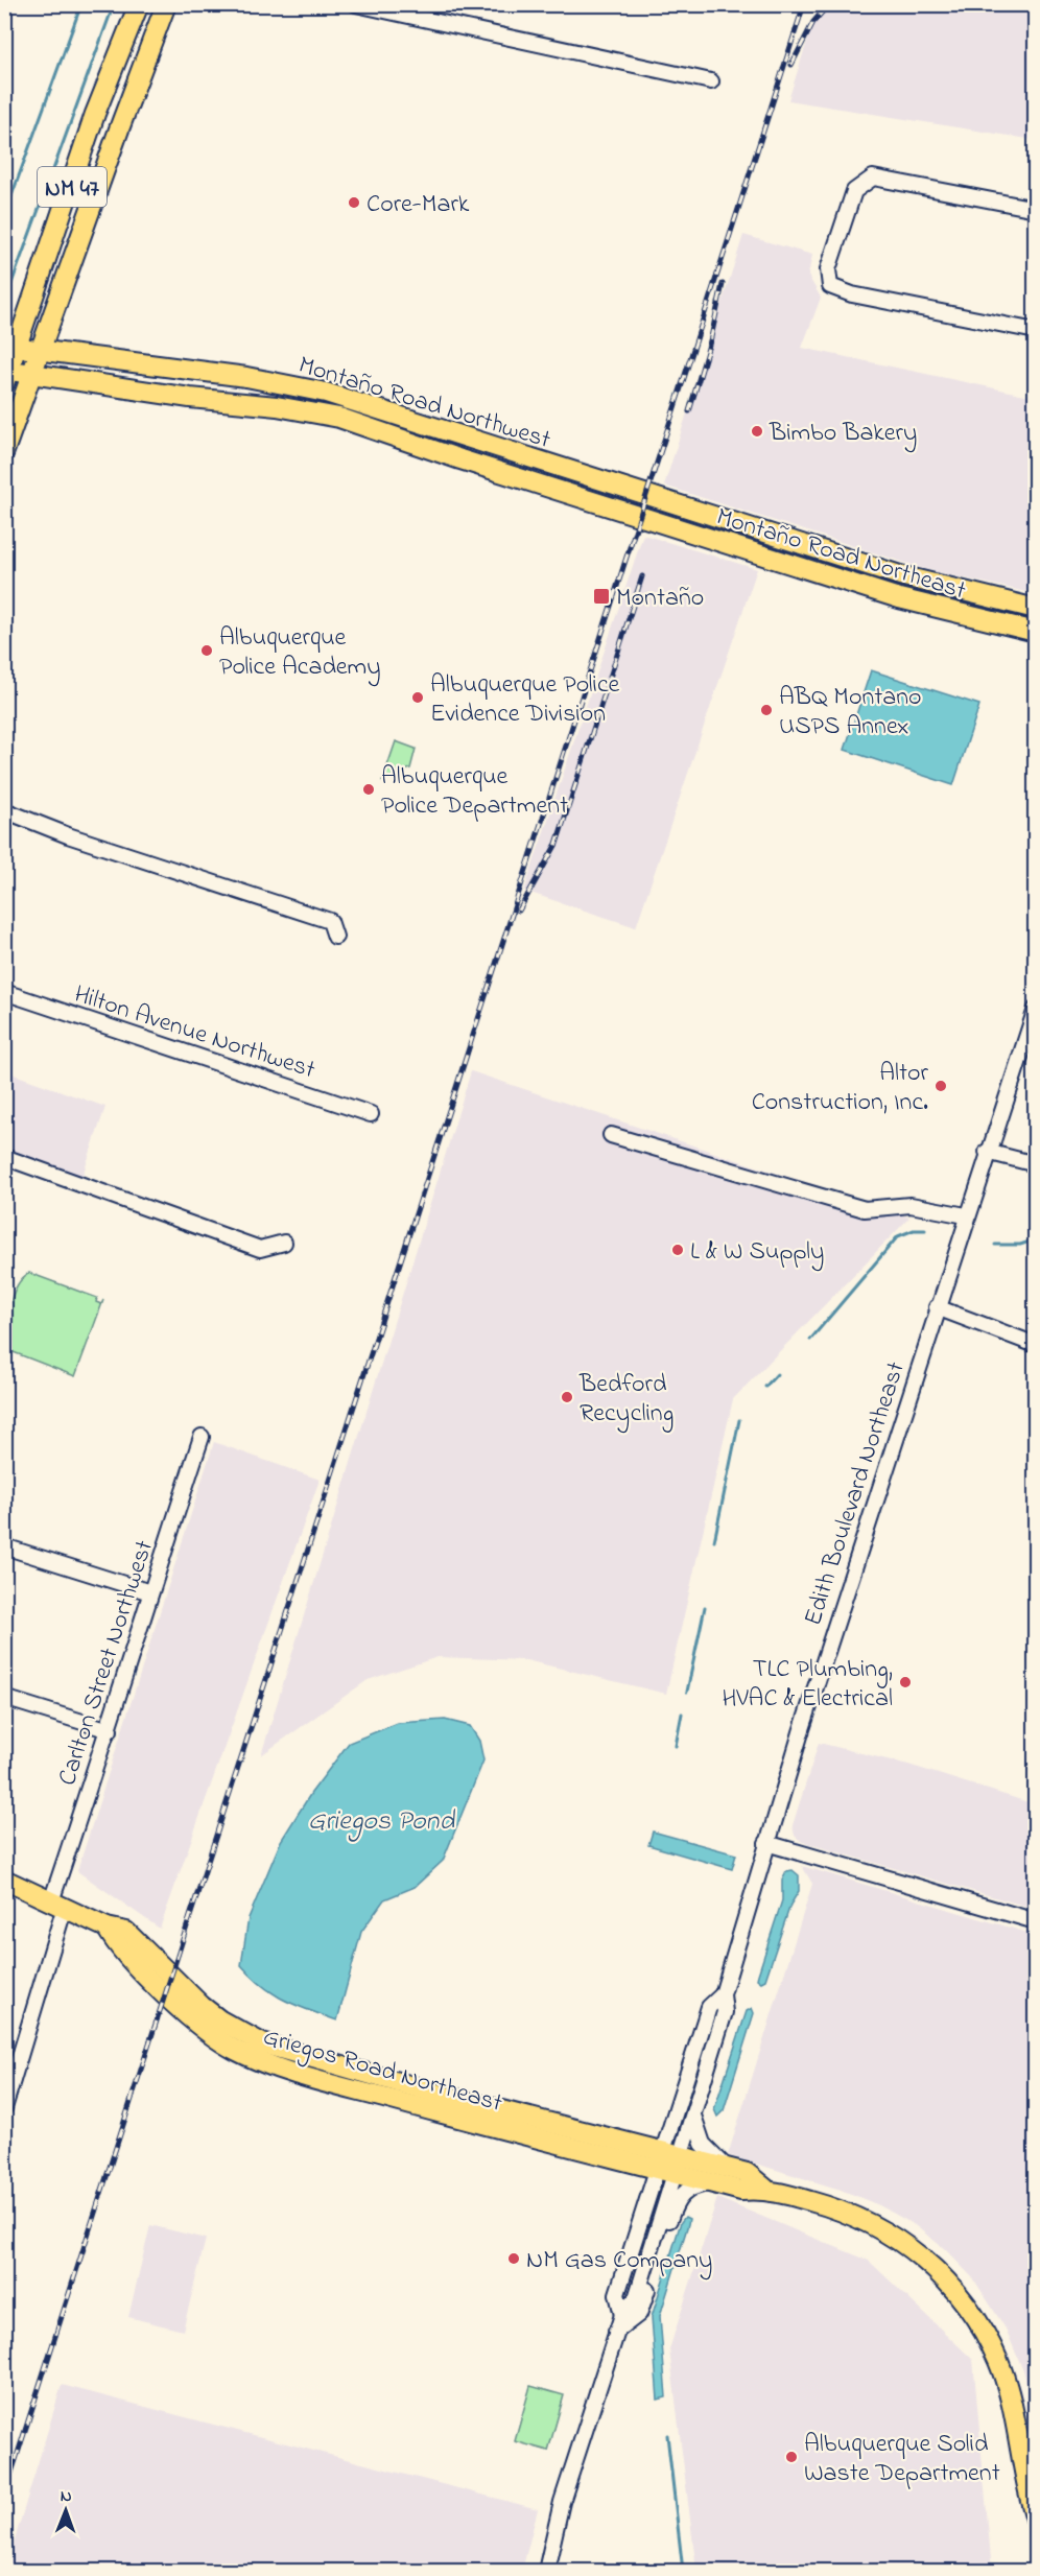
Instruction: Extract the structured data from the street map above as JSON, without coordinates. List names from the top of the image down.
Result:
{
  "streets": {
    "main road": [
      "NM 47",
      "Montaño Road Northwest",
      "Montaño Road Northeast",
      "Griegos Road Northeast"
    ],
    "street": ["Hilton Avenue Northwest", "Edith Boulevard Northeast", "Carlton Street Northwest"]
  },
  "crossings": [
    ["NM 47", "Montaño Road Northwest"],
    ["Montaño Road Northwest", "Montaño Road Northeast"],
    ["Edith Boulevard Northeast", "Griegos Road Northeast"],
    ["Carlton Street Northwest", "Griegos Road Northeast"]
  ],
  "water": ["Griegos Pond"],
  "places": {
    "other": [
      "Core-Mark",
      "Bimbo Bakery",
      "Albuquerque Police Academy",
      "Albuquerque Police Evidence Division",
      "ABQ Montano USPS Annex",
      "Albuquerque Police Department",
      "Altor Construction, Inc.",
      "L & W Supply",
      "Bedford Recycling",
      "TLC Plumbing, HVAC & Electrical",
      "NM Gas Company",
      "Albuquerque Solid Waste Department"
    ],
    "transit": ["Montaño"]
  },
  "north": "top"
}
